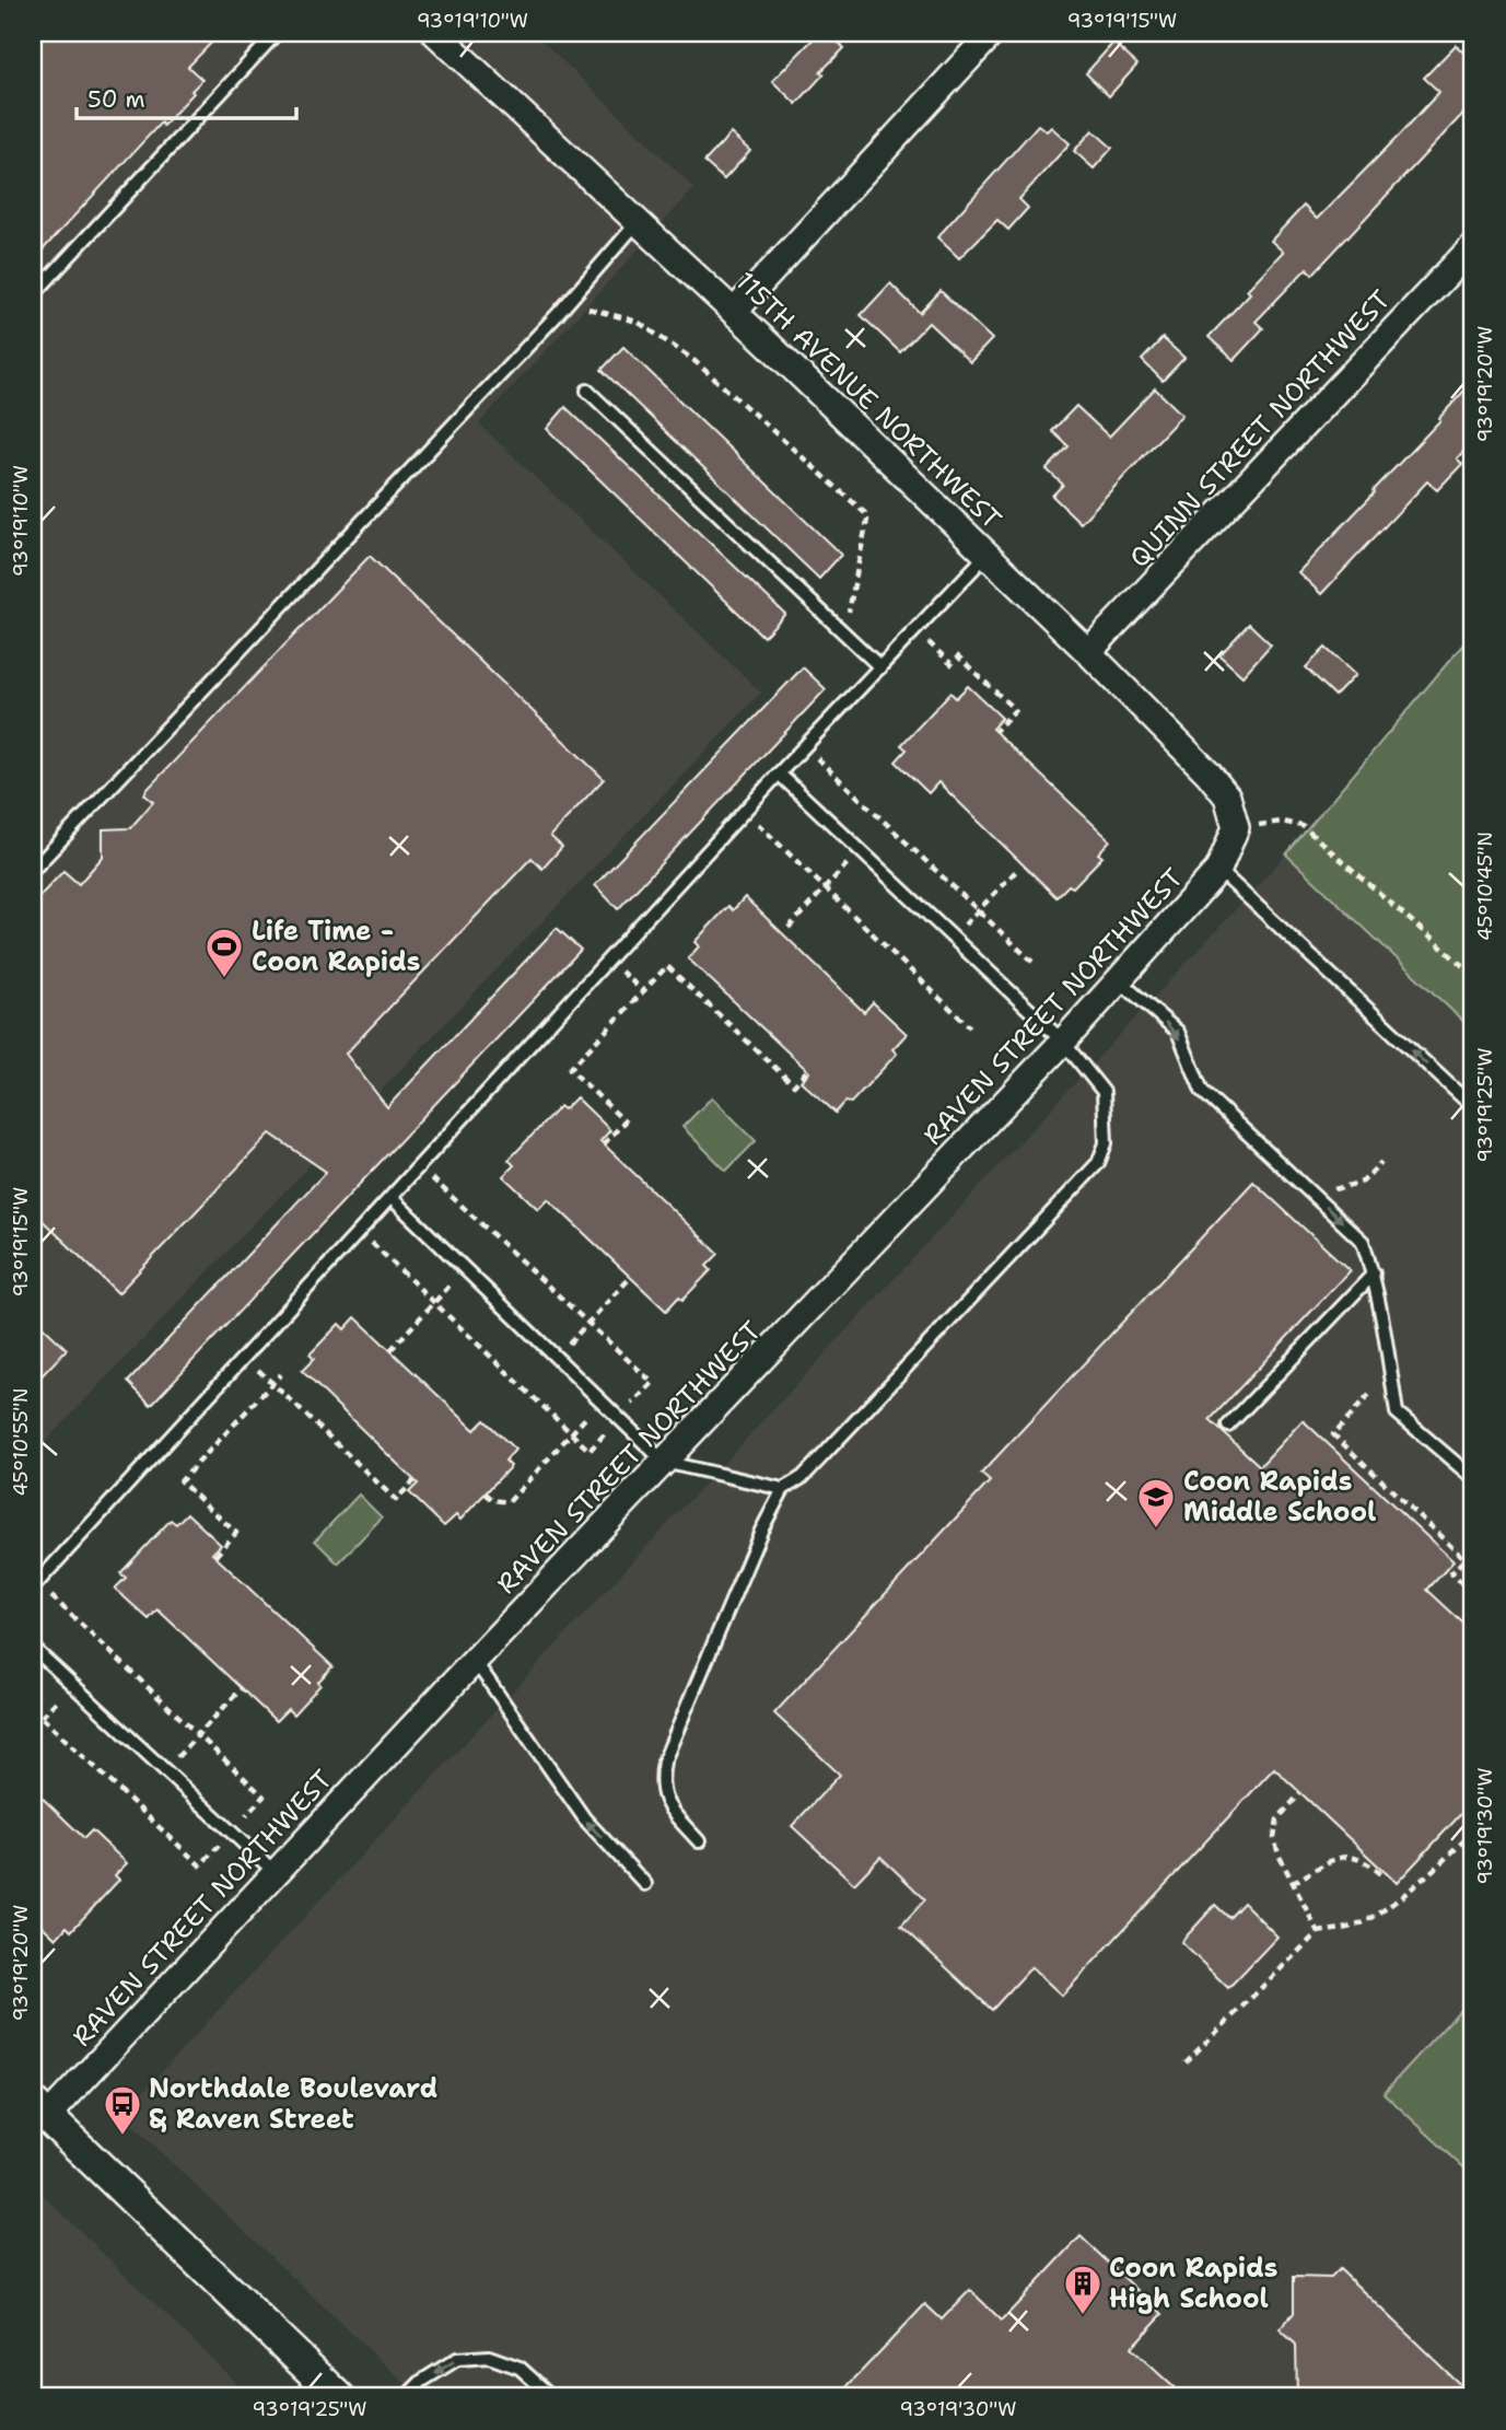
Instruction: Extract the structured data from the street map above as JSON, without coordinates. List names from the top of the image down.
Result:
{
  "streets": {
    "street": ["115TH AVENUE NORTHWEST", "QUINN STREET NORTHWEST", "RAVEN STREET NORTHWEST"]
  },
  "crossings": [
    ["115TH AVENUE NORTHWEST", "QUINN STREET NORTHWEST"],
    ["115TH AVENUE NORTHWEST", "RAVEN STREET NORTHWEST"]
  ],
  "places": {
    "sports": ["Life Time - Coon Rapids"],
    "school or university": ["Coon Rapids Middle School"],
    "bus stop": ["Northdale Boulevard & Raven Street"],
    "building": ["Coon Rapids High School"]
  },
  "scale_bar": "50 m",
  "coordinates": [
    "93°19'10\"W",
    "93°19'15\"W",
    "93°19'20\"W",
    "45°10'45\"N",
    "93°19'25\"W",
    "45°10'55\"N",
    "93°19'30\"W"
  ]
}
